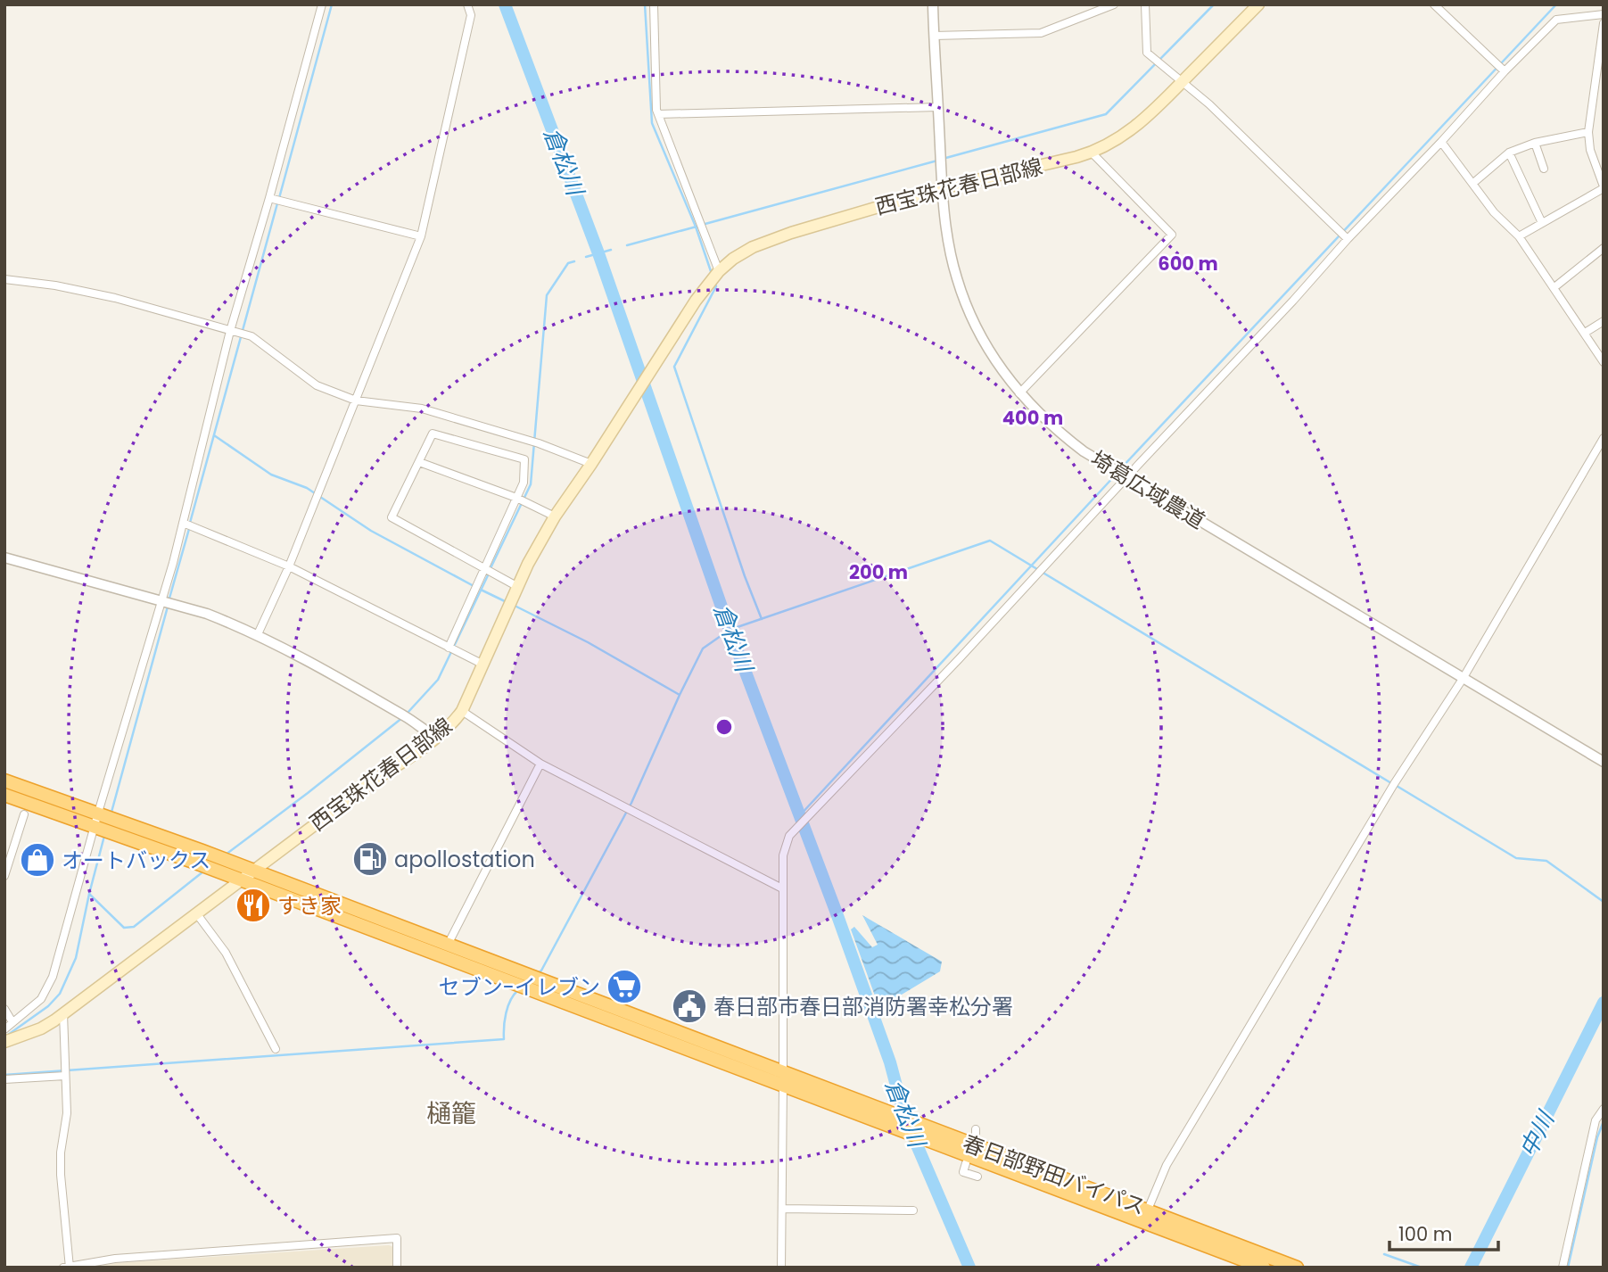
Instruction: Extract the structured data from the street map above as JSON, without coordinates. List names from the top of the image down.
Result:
{
  "streets": {
    "highway": ["春日部野田バイパス"],
    "main road": ["西宝珠花春日部線"],
    "street": ["埼葛広域農道"]
  },
  "crossings": [
    ["西宝珠花春日部線", "埼葛広域農道"],
    ["西宝珠花春日部線", "春日部野田バイパス"]
  ],
  "districts": ["樋籠"],
  "water": ["倉松川", "中川"],
  "places": {
    "fuel station": ["apollostation"],
    "shop": ["オートバックス"],
    "restaurant": ["すき家"],
    "supermarket": ["セブン-イレブン"],
    "public building": ["春日部市春日部消防署幸松分署"]
  },
  "scale_bar": "100 m",
  "rings": ["600 m", "400 m", "200 m"]
}
